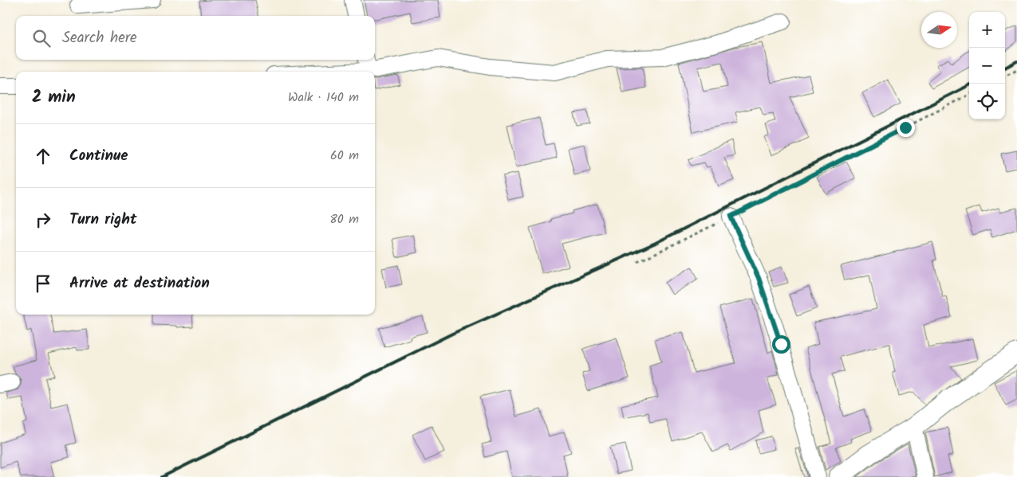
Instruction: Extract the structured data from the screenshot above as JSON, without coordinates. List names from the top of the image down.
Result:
{
  "north": "right",
  "page": {
    "map_buttons": ["+", "−"],
    "search": "Search here",
    "heading": ["2 min", "Walk · 140 m"],
    "list": [
      ["Continue", "60 m"],
      ["Turn right", "80 m"],
      "Arrive at destination"
    ]
  }
}
